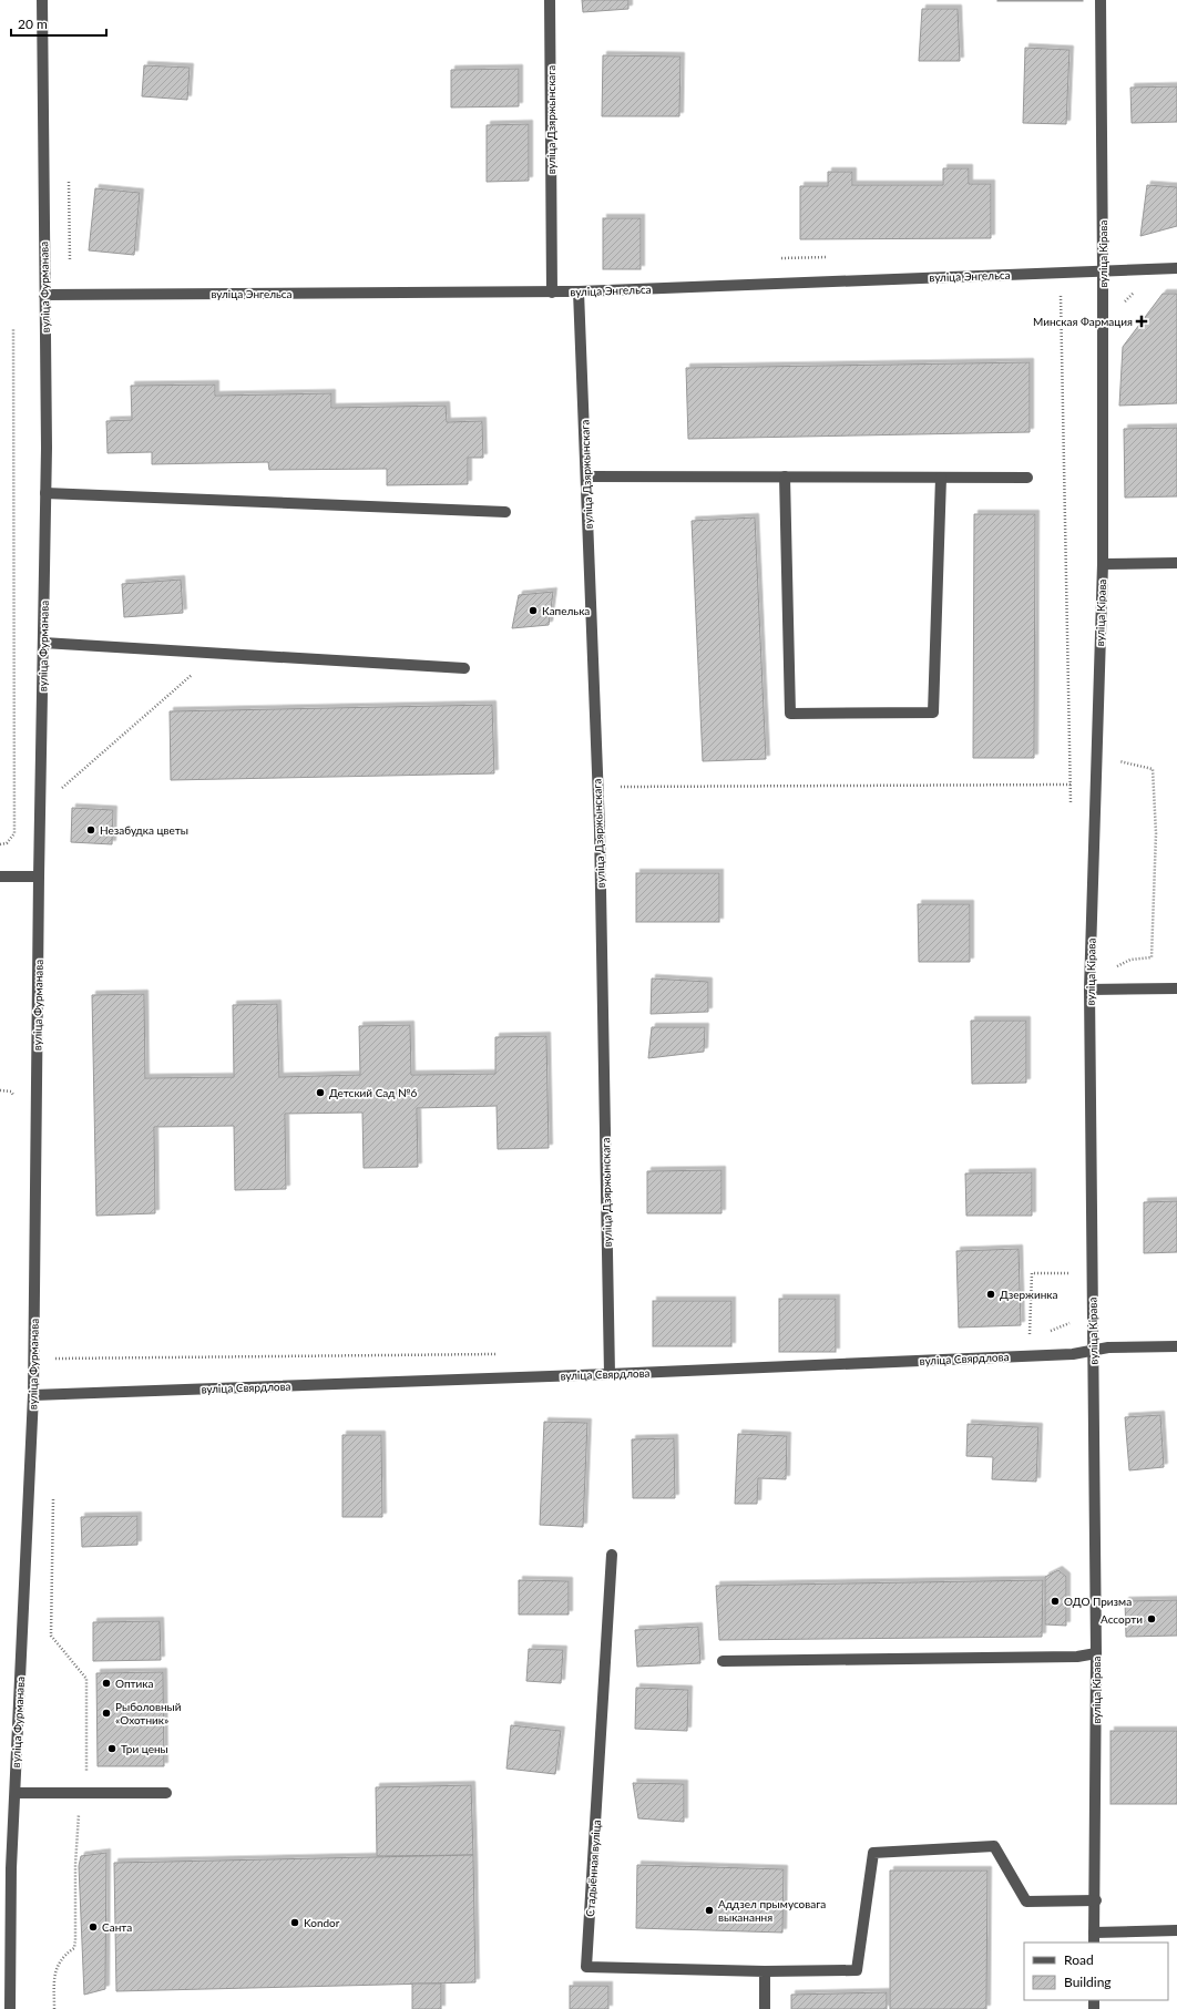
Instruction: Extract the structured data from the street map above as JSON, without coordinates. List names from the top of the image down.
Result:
{
  "streets": {
    "street": [
      "вуліца Дзяржынскага",
      "вуліца Кірава",
      "вуліца Энгельса",
      "вуліца Фурманава",
      "вуліца Свярдлова",
      "Стадыённая вуліца"
    ]
  },
  "crossings": [
    ["вуліца Дзяржынскага", "вуліца Энгельса"],
    ["вуліца Дзяржынскага", "вуліца Свярдлова"],
    ["вуліца Кірава", "вуліца Энгельса"],
    ["вуліца Кірава", "вуліца Свярдлова"],
    ["вуліца Энгельса", "вуліца Фурманава"],
    ["вуліца Фурманава", "вуліца Свярдлова"]
  ],
  "places": {
    "health": ["Минская Фармация"],
    "other": [
      "Капелька",
      "Незабудка цветы",
      "Детский Сад №6",
      "Дзержинка",
      "ОДО Призма",
      "Ассорти",
      "Оптика",
      "Рыболовный «Охотник»",
      "Три цены",
      "Аддзел прымусовага выканання",
      "Kondor",
      "Санта"
    ]
  },
  "legend": ["Road", "Building"],
  "scale_bar": "20 m"
}
